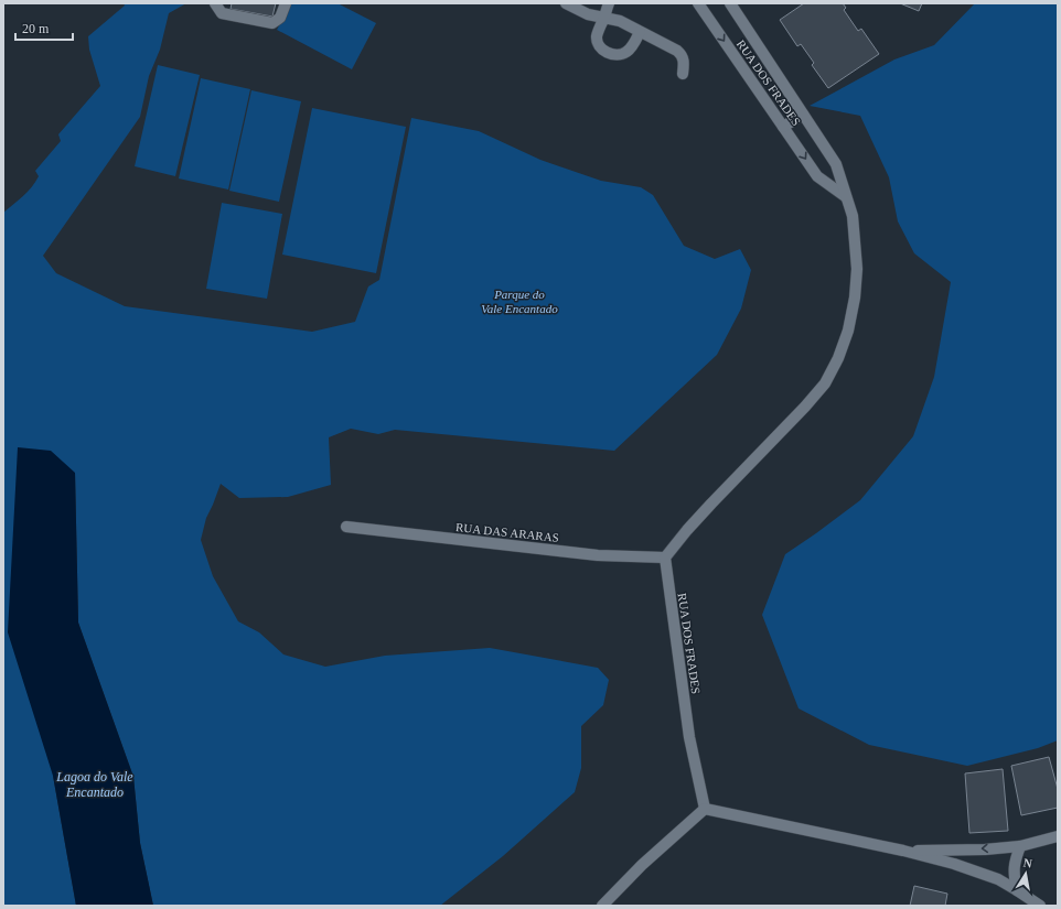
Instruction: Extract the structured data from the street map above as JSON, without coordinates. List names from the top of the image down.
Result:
{
  "streets": {
    "street": ["RUA DOS FRADES", "RUA DAS ARARAS"]
  },
  "crossings": [
    ["RUA DOS FRADES", "RUA DAS ARARAS"]
  ],
  "water": ["Lagoa do Vale Encantado"],
  "parks": ["Parque do Vale Encantado"],
  "scale_bar": "20 m",
  "north": "top"
}
